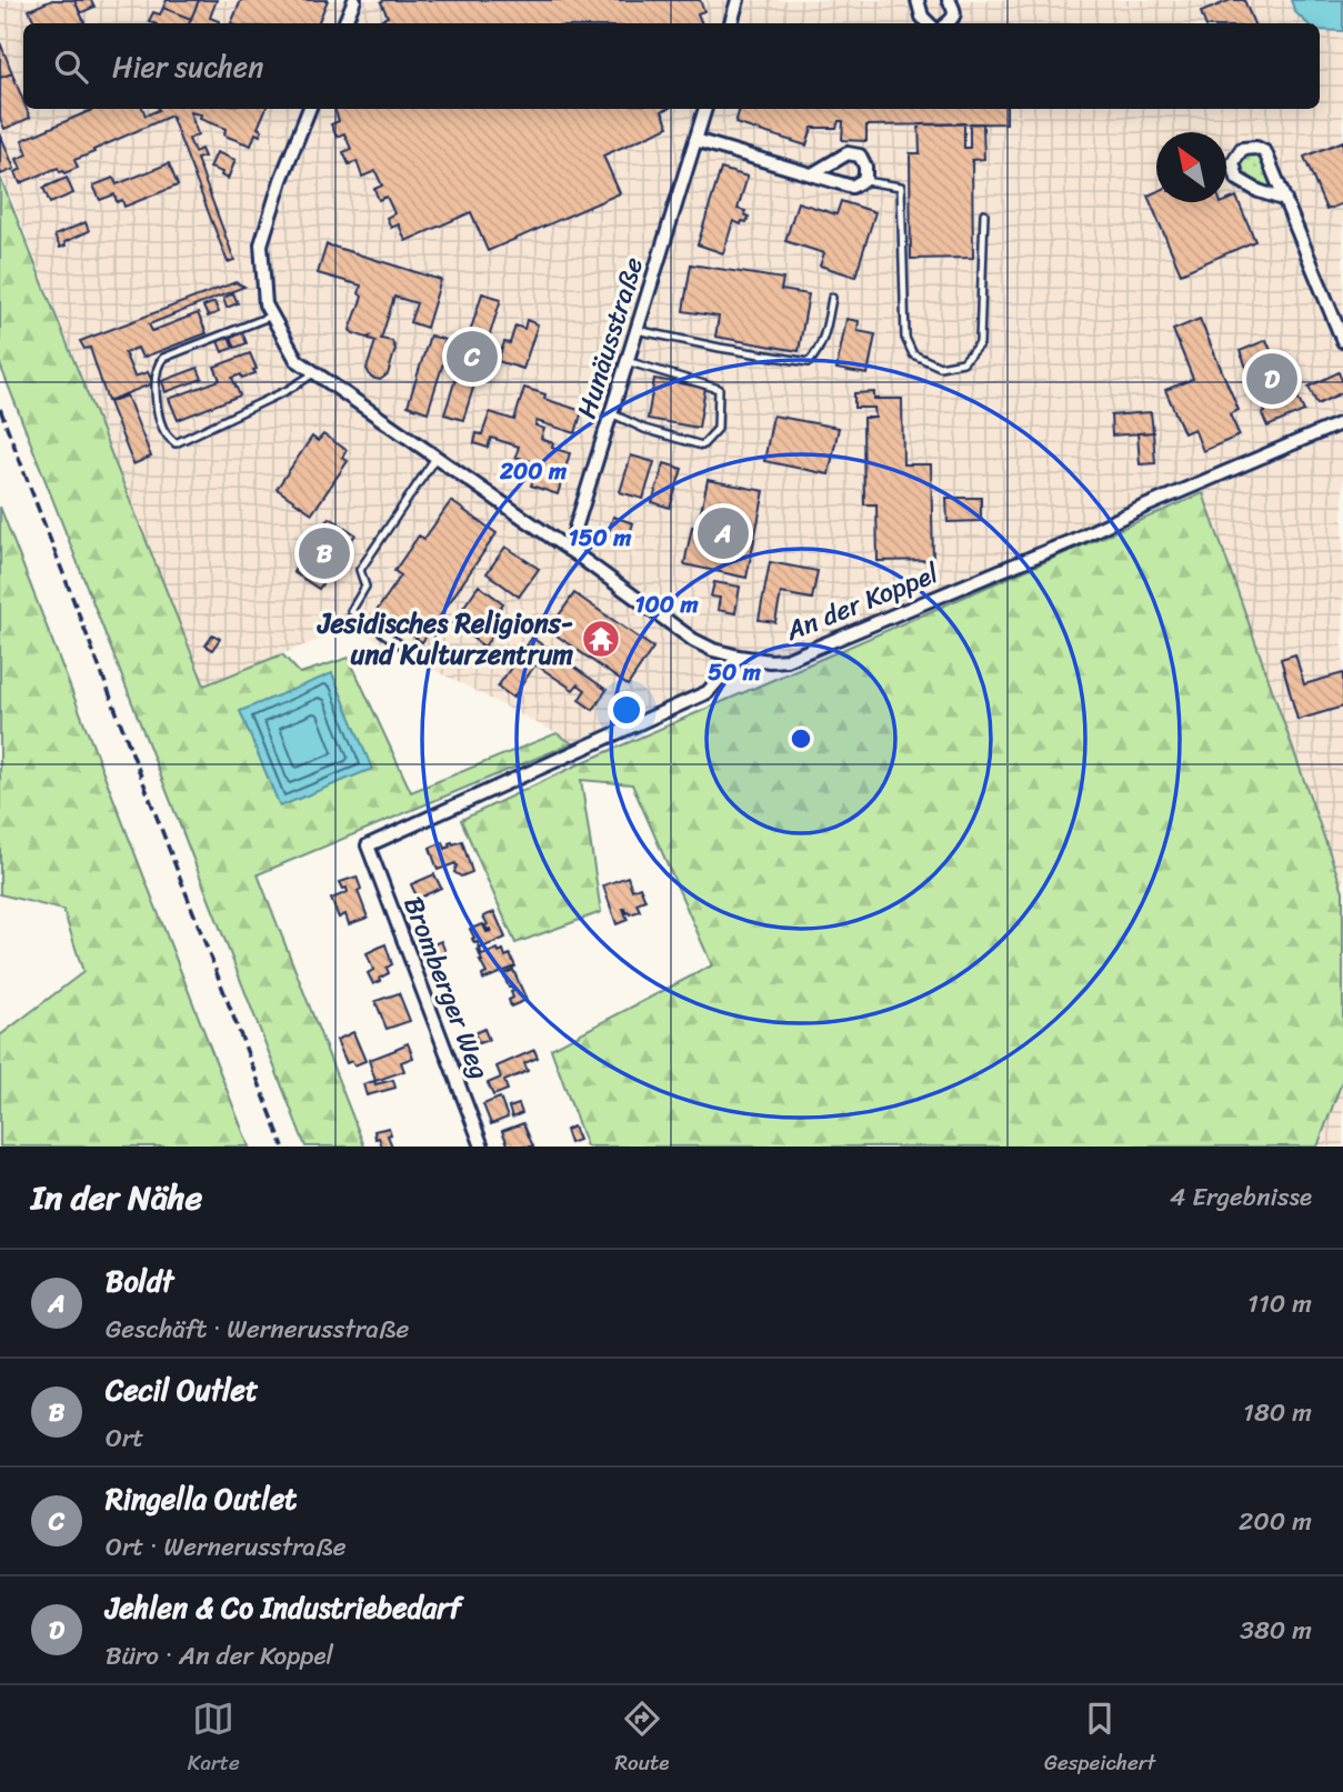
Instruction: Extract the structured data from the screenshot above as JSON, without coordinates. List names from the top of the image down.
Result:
{
  "streets": {
    "street": ["Hunäusstraße", "An der Koppel", "Bromberger Weg"]
  },
  "crossings": [
    ["Hunäusstraße", "An der Koppel"],
    ["An der Koppel", "Bromberger Weg"]
  ],
  "places": {
    "temple": ["Jesidisches Religions- und Kulturzentrum"]
  },
  "north": "top left",
  "page": {
    "search": "Hier suchen",
    "pins": [
      "C",
      "D",
      "A",
      "B"
    ],
    "heading": ["In der Nähe", "4 Ergebnisse"],
    "list": [
      {
        "mark": "A",
        "name": "Boldt",
        "note": "Geschäft · Wernerusstraße",
        "value": "110 m"
      },
      {
        "mark": "B",
        "name": "Cecil Outlet",
        "note": "Ort",
        "value": "180 m"
      },
      {
        "mark": "C",
        "name": "Ringella Outlet",
        "note": "Ort · Wernerusstraße",
        "value": "200 m"
      },
      {
        "mark": "D",
        "name": "Jehlen & Co Industriebedarf",
        "note": "Büro · An der Koppel",
        "value": "380 m"
      }
    ],
    "nav": ["Karte", "Route", "Gespeichert"]
  },
  "rings": [
    "200 m",
    "150 m",
    "100 m",
    "50 m"
  ]
}
